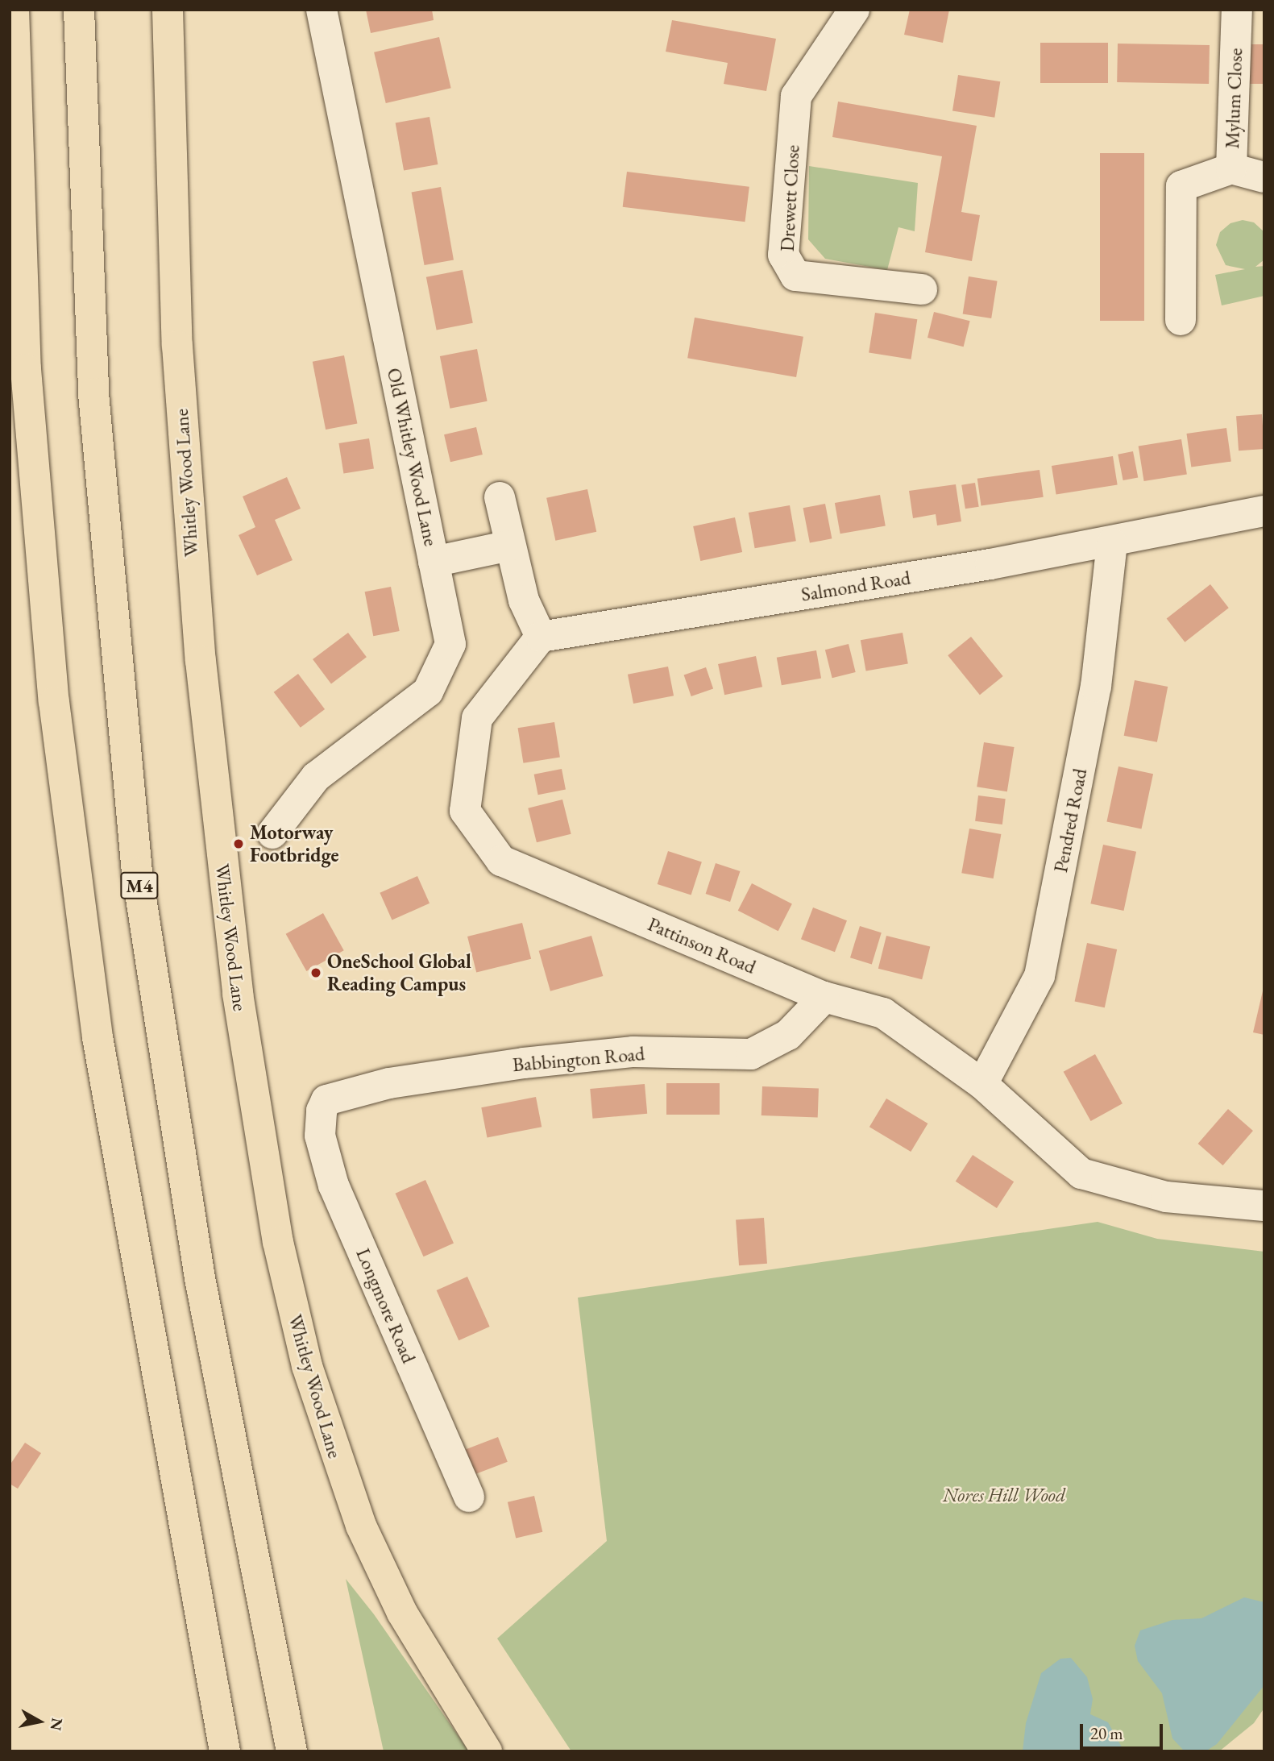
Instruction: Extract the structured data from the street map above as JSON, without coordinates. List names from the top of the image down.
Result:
{
  "streets": {
    "main road": ["Whitley Wood Lane", "M4"],
    "street": [
      "Mylum Close",
      "Drewett Close",
      "Old Whitley Wood Lane",
      "Salmond Road",
      "Pendred Road",
      "Pattinson Road",
      "Babbington Road",
      "Longmore Road"
    ]
  },
  "crossings": [
    ["Salmond Road", "Pendred Road"],
    ["Salmond Road", "Pattinson Road"],
    ["Pendred Road", "Pattinson Road"],
    ["Pattinson Road", "Babbington Road"],
    ["Babbington Road", "Longmore Road"]
  ],
  "parks": ["Nores Hill Wood"],
  "places": ["Motorway Footbridge", "OneSchool Global Reading Campus"],
  "scale_bar": "20 m",
  "north": "right"
}
